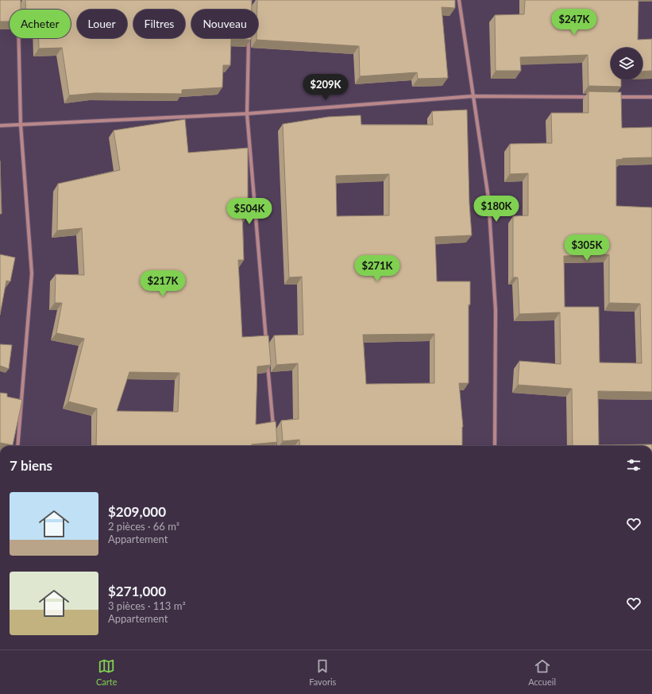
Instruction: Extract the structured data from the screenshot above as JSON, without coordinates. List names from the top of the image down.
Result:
{
  "page": {
    "price": [
      "$247K",
      "$209K",
      "$180K",
      "$504K",
      "$305K",
      "$271K",
      "$217K"
    ],
    "chip": [
      "Acheter",
      "Louer",
      "Filtres",
      "Nouveau"
    ],
    "heading": "7 biens",
    "list": [
      {
        "name": "$209,000",
        "note": "2 pièces · 66 m² · Appartement"
      },
      {
        "name": "$271,000",
        "note": "3 pièces · 113 m² · Appartement"
      }
    ],
    "tabs": ["Carte", "Favoris", "Accueil"]
  }
}
